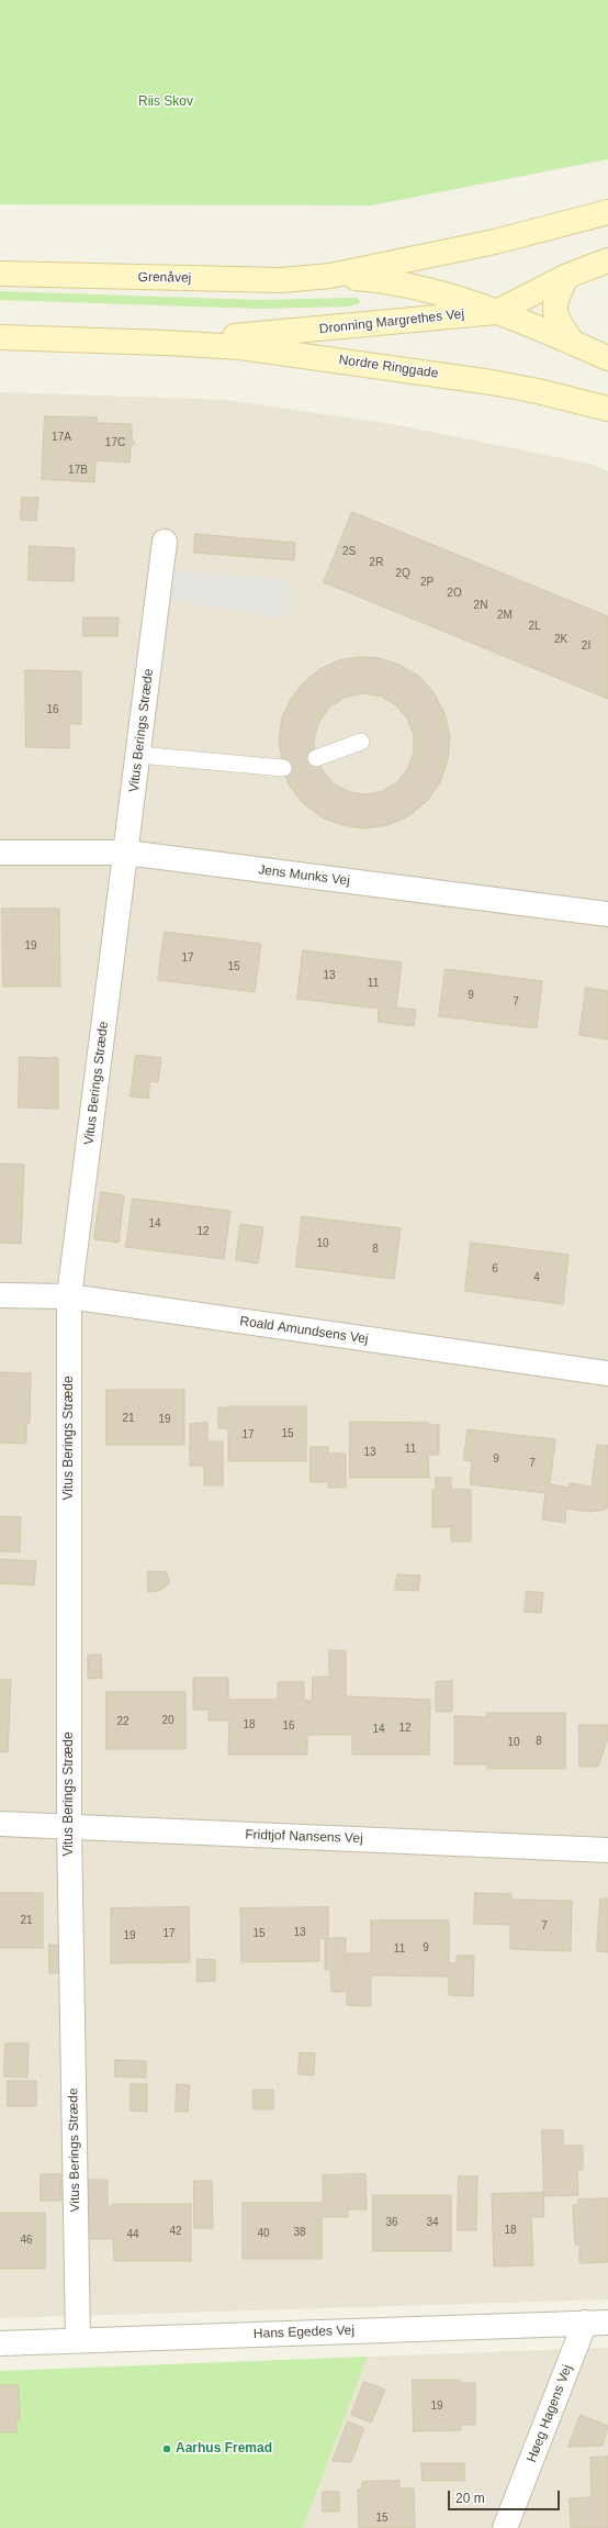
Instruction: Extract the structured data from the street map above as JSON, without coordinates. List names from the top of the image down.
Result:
{
  "streets": {
    "street": [
      "Grenåvej",
      "Dronning Margrethes Vej",
      "Nordre Ringgade",
      "Vitus Berings Stræde",
      "Jens Munks Vej",
      "Roald Amundsens Vej",
      "Fridtjof Nansens Vej",
      "Hans Egedes Vej",
      "Høeg Hagens Vej"
    ]
  },
  "crossings": [
    ["Dronning Margrethes Vej", "Nordre Ringgade"],
    ["Vitus Berings Stræde", "Jens Munks Vej"],
    ["Vitus Berings Stræde", "Roald Amundsens Vej"],
    ["Vitus Berings Stræde", "Fridtjof Nansens Vej"],
    ["Vitus Berings Stræde", "Hans Egedes Vej"],
    ["Hans Egedes Vej", "Høeg Hagens Vej"]
  ],
  "parks": ["Riis Skov"],
  "places": ["Aarhus Fremad"],
  "house_numbers": [
    "17A",
    "17C",
    "17B",
    "2S",
    "2R",
    "2Q",
    "2P",
    "2O",
    "2N",
    "2M",
    "2L",
    "2K",
    "2I",
    "16",
    "19",
    "17",
    "15",
    "13",
    "11",
    "9",
    "7",
    "14",
    "12",
    "10",
    "8",
    "6",
    "4",
    "21",
    "19",
    "15",
    "17",
    "11",
    "13",
    "9",
    "7",
    "20",
    "22",
    "18",
    "16",
    "12",
    "14",
    "8",
    "10",
    "21",
    "7",
    "13",
    "17",
    "15",
    "19",
    "9",
    "11",
    "36",
    "34",
    "18",
    "42",
    "38",
    "40",
    "44",
    "46",
    "19",
    "15"
  ],
  "scale_bar": "20 m"
}
